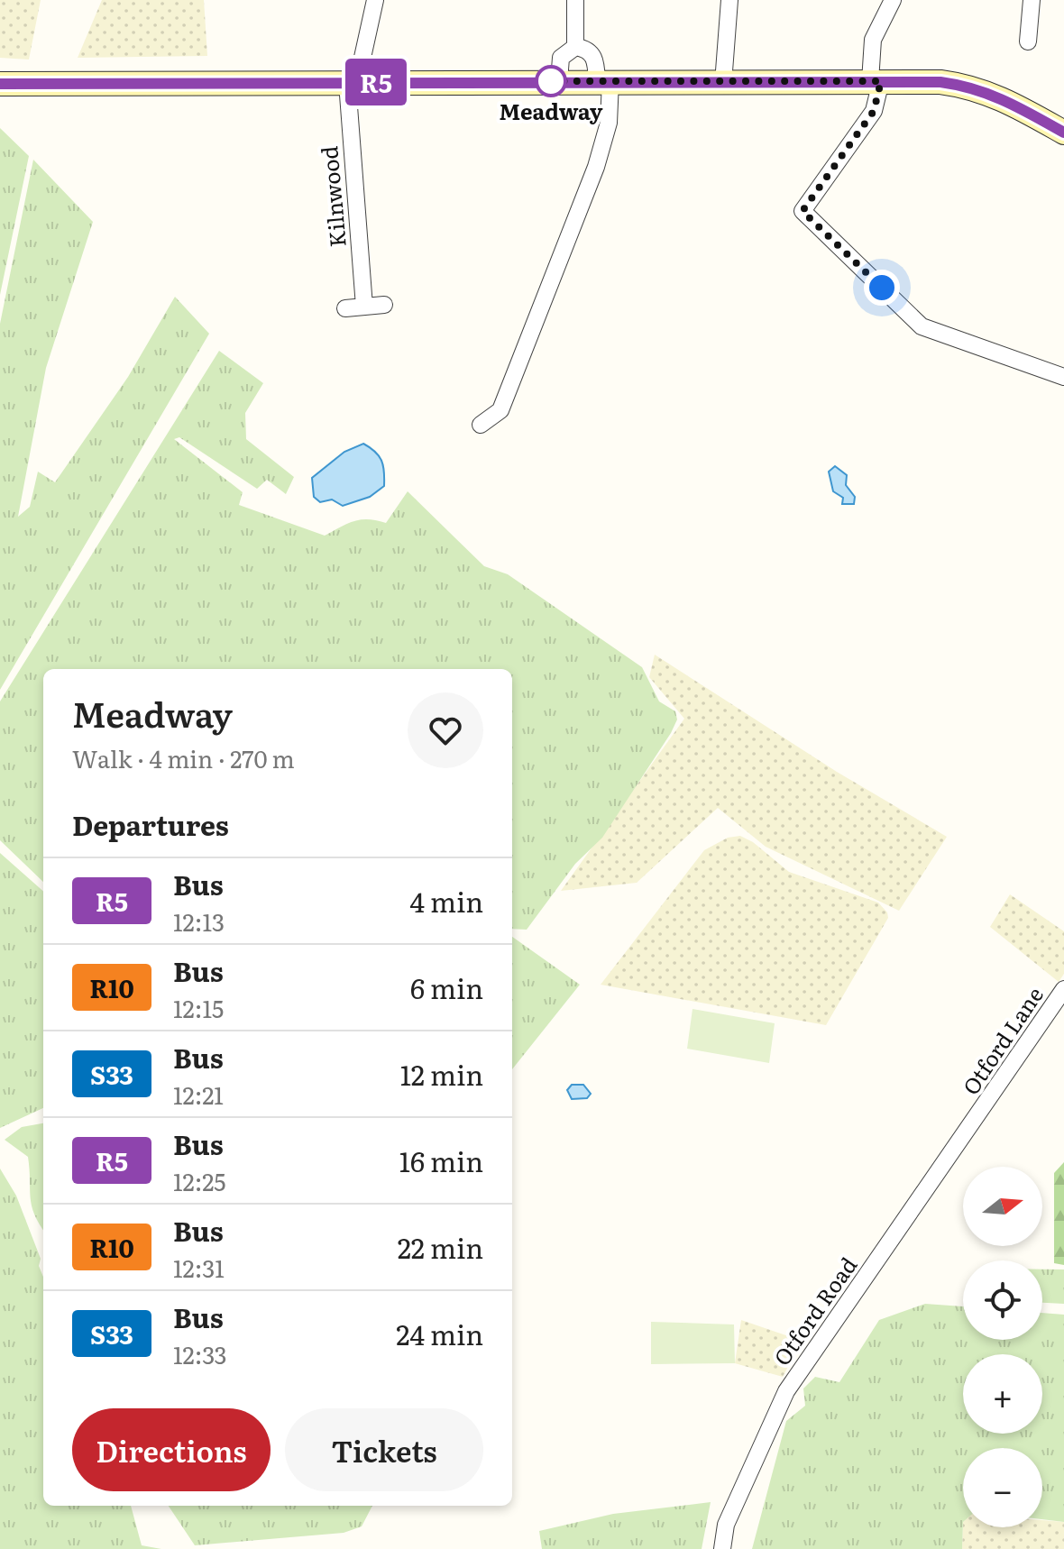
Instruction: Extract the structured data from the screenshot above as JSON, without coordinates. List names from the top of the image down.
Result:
{
  "streets": {
    "street": ["Kilnwood", "Otford Lane", "Otford Road"]
  },
  "crossings": [
    ["Otford Lane", "Otford Road"]
  ],
  "places": ["Meadway"],
  "lines": ["bus line R5"],
  "north": "right",
  "page": {
    "on_map": "R5",
    "heading": [
      ["Meadway", "Walk · 4 min · 270 m"],
      "Departures"
    ],
    "list": [
      {
        "mark": "R5",
        "name": "Bus",
        "note": "12:13",
        "value": "4 min"
      },
      {
        "mark": "R10",
        "name": "Bus",
        "note": "12:15",
        "value": "6 min"
      },
      {
        "mark": "S33",
        "name": "Bus",
        "note": "12:21",
        "value": "12 min"
      },
      {
        "mark": "R5",
        "name": "Bus",
        "note": "12:25",
        "value": "16 min"
      },
      {
        "mark": "R10",
        "name": "Bus",
        "note": "12:31",
        "value": "22 min"
      },
      {
        "mark": "S33",
        "name": "Bus",
        "note": "12:33",
        "value": "24 min"
      }
    ],
    "map_buttons": ["+", "−"],
    "buttons": ["Directions", "Tickets"]
  }
}
